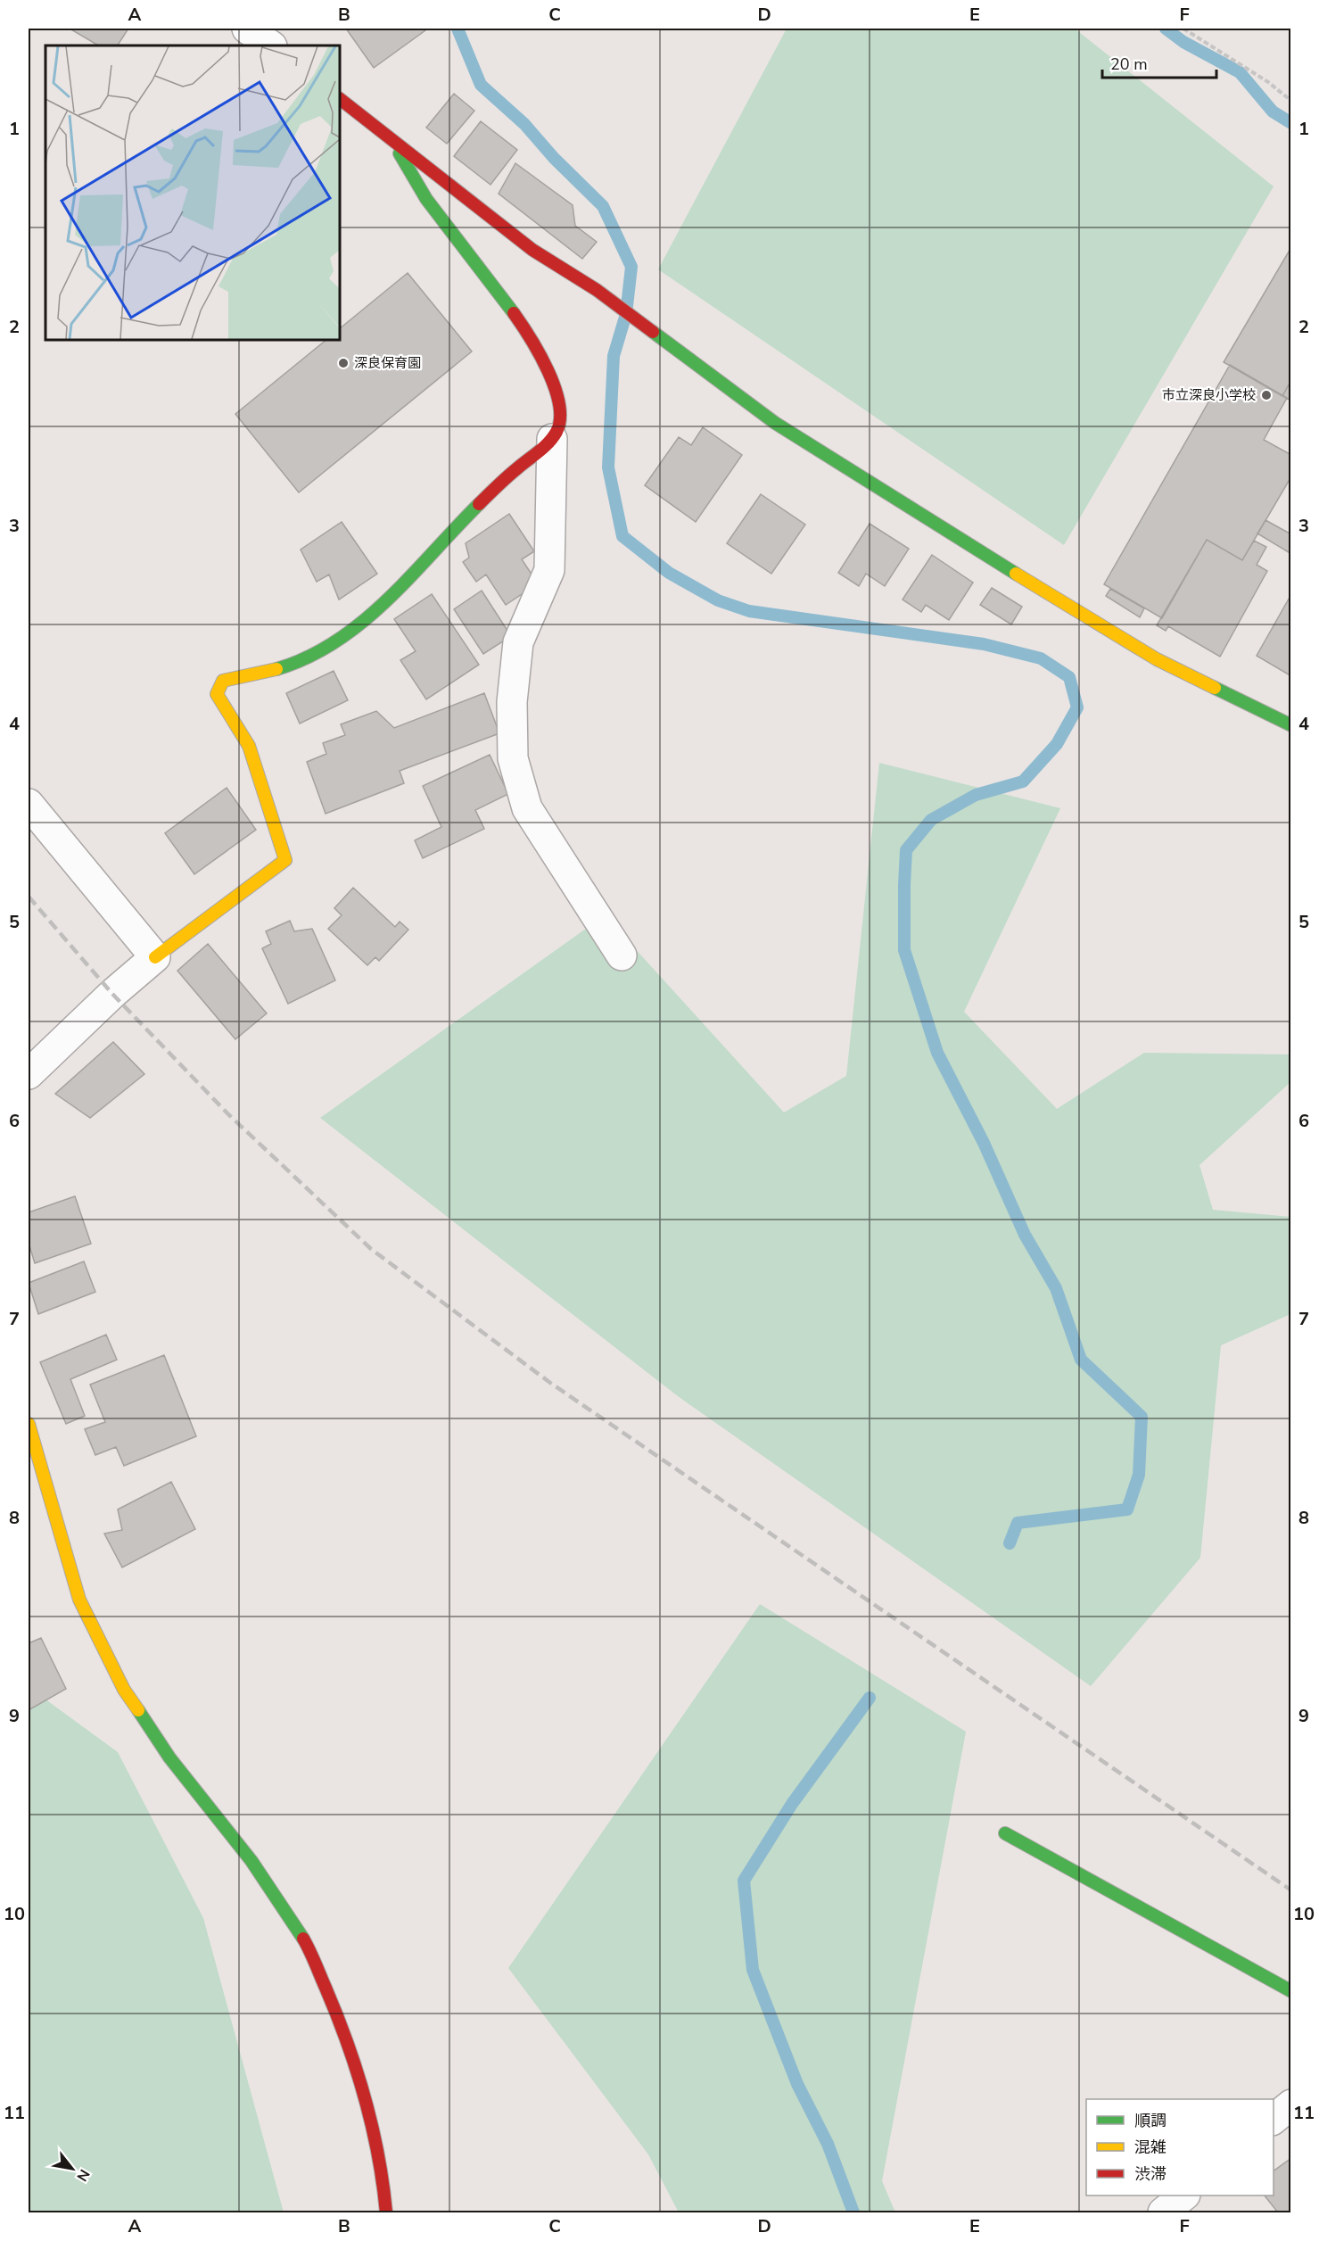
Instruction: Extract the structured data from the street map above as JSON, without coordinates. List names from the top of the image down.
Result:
{
  "places": ["深良保育園", "市立深良小学校"],
  "legend": ["順調", "混雑", "渋滞"],
  "scale_bar": "20 m",
  "north": "bottom right",
  "grid": {
    "columns": [
      "A",
      "B",
      "C",
      "D",
      "E",
      "F"
    ],
    "rows": [
      "1",
      "2",
      "3",
      "4",
      "5",
      "6",
      "7",
      "8",
      "9",
      "10",
      "11"
    ]
  }
}
